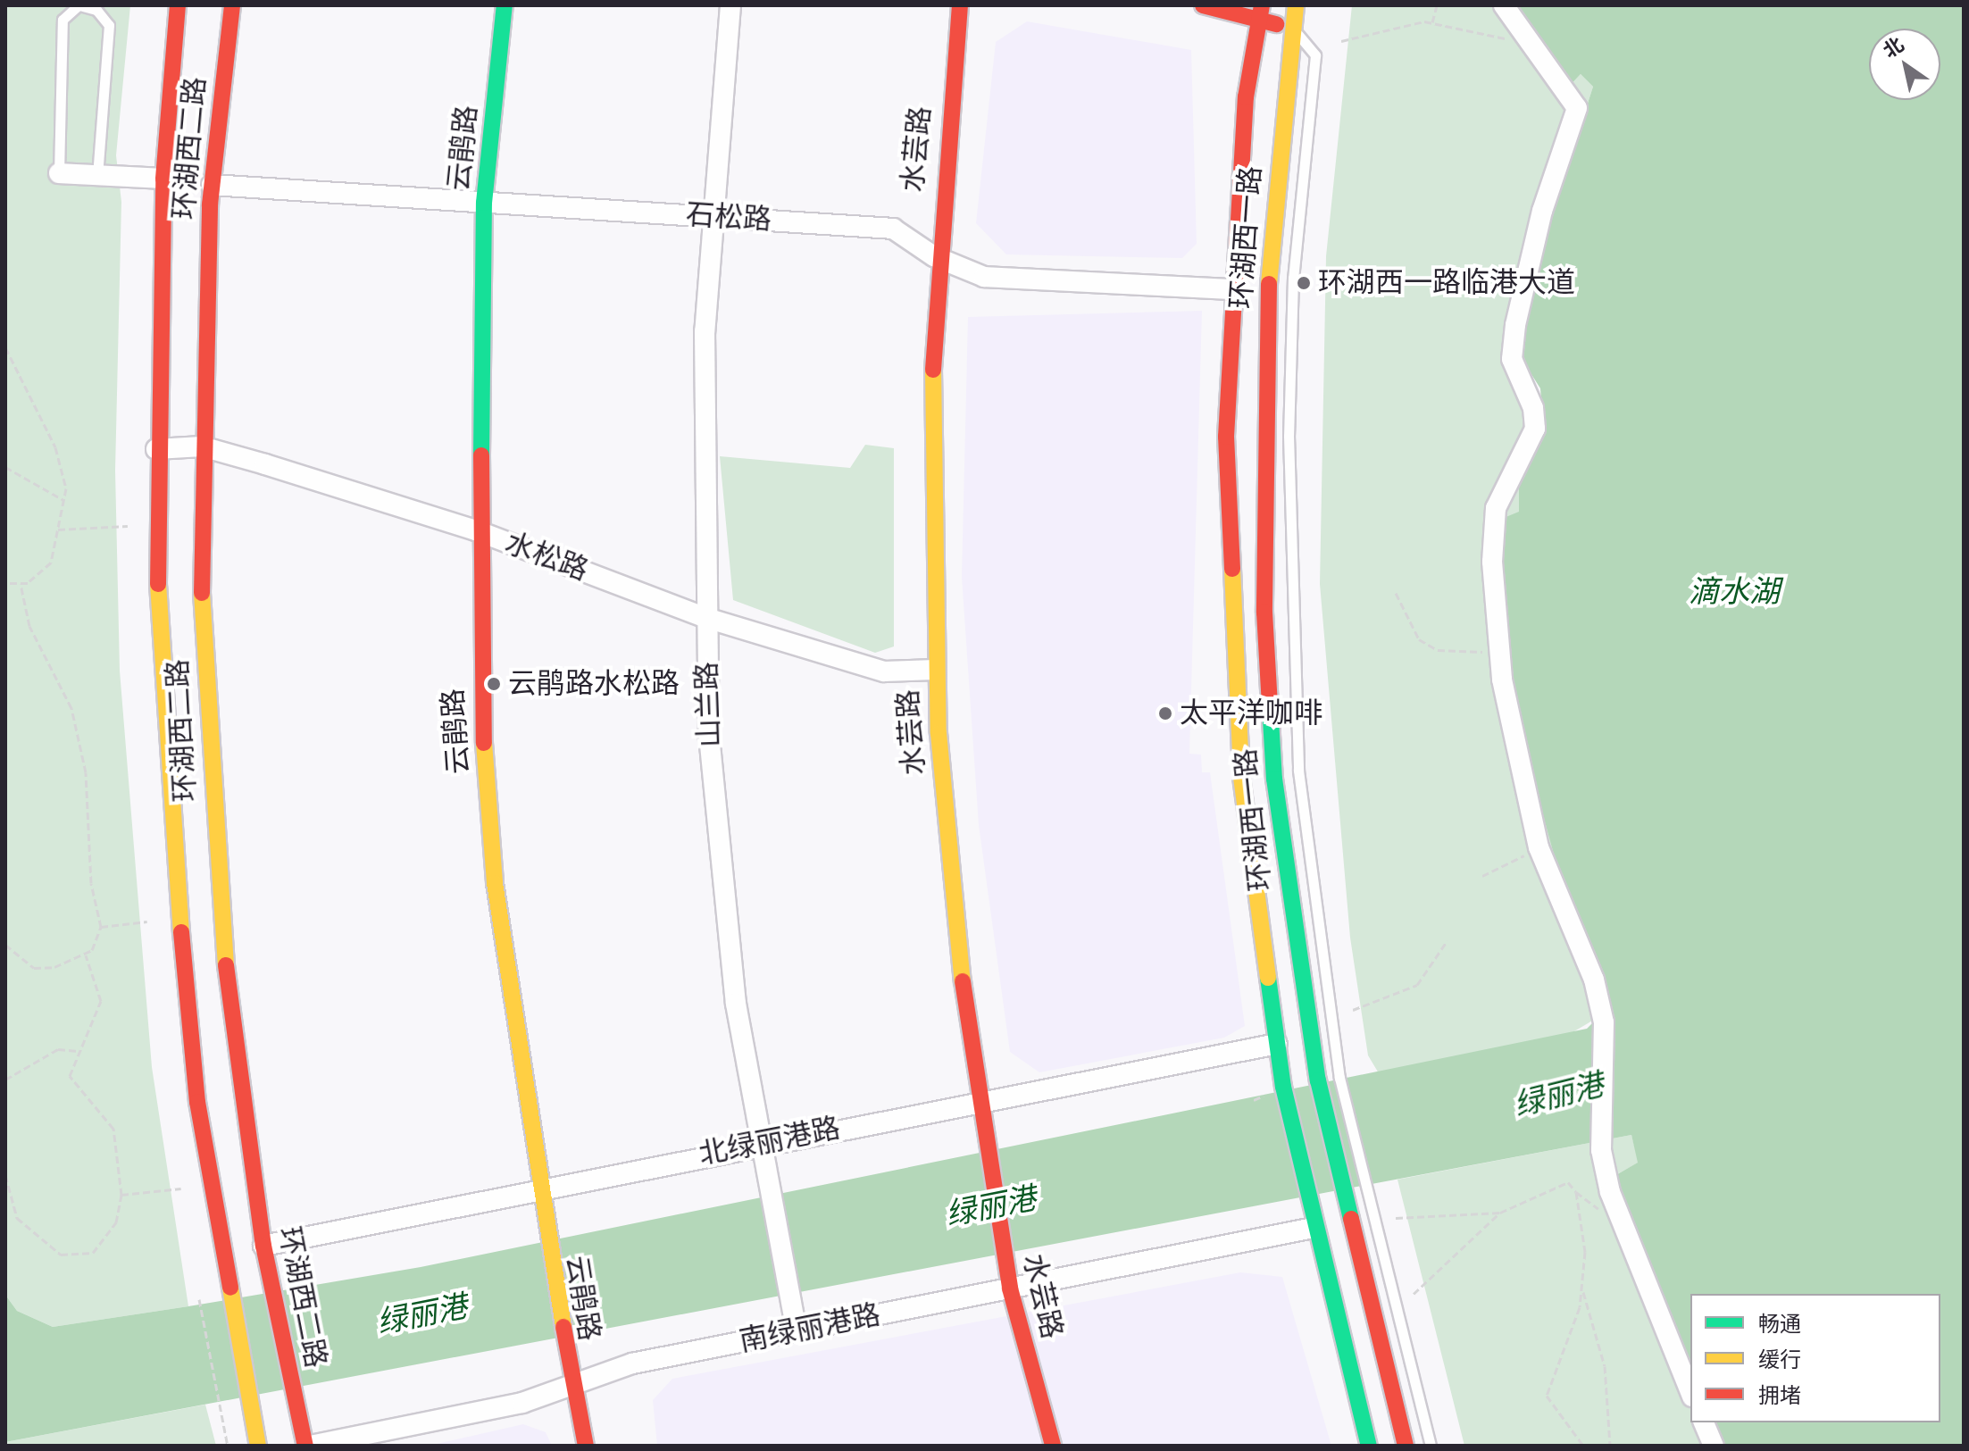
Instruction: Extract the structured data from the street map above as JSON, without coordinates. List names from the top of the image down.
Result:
{
  "streets": {
    "main road": [
      "环湖西二路",
      "云鹃路",
      "水芸路",
      "环湖西一路"
    ],
    "street": [
      "石松路",
      "水松路",
      "山兰路",
      "北绿丽港路",
      "南绿丽港路"
    ]
  },
  "crossings": [
    ["环湖西二路", "石松路"],
    ["环湖西二路", "水松路"],
    ["环湖西二路", "北绿丽港路"],
    ["环湖西二路", "南绿丽港路"],
    ["云鹃路", "石松路"],
    ["云鹃路", "水松路"],
    ["云鹃路", "北绿丽港路"],
    ["云鹃路", "南绿丽港路"],
    ["水芸路", "石松路"],
    ["水芸路", "水松路"],
    ["水芸路", "北绿丽港路"],
    ["水芸路", "南绿丽港路"],
    ["石松路", "环湖西一路"],
    ["石松路", "山兰路"],
    ["环湖西一路", "北绿丽港路"],
    ["环湖西一路", "南绿丽港路"],
    ["水松路", "山兰路"],
    ["山兰路", "北绿丽港路"],
    ["山兰路", "南绿丽港路"]
  ],
  "water": ["滴水湖", "绿丽港"],
  "places": ["环湖西一路临港大道", "云鹃路水松路", "太平洋咖啡"],
  "legend": ["畅通", "缓行", "拥堵"],
  "north": "top left"
}
